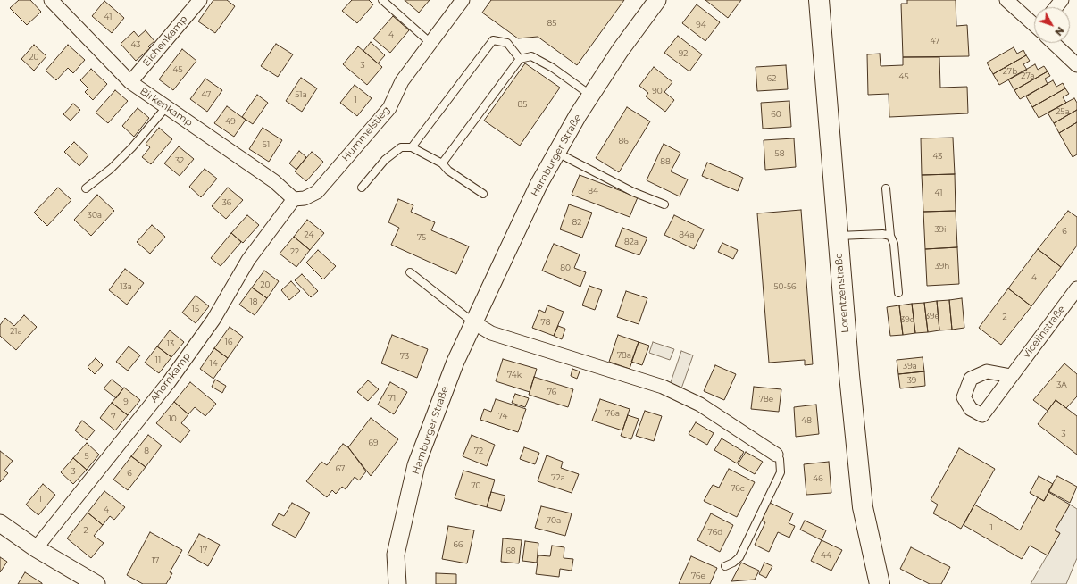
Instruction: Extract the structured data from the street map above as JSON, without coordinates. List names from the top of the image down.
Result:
{
  "streets": {
    "main road": ["Lorentzenstraße"],
    "street": [
      "Eichenkamp",
      "Birkenkamp",
      "Hummelstieg",
      "Hamburger Straße",
      "Vicelinstraße",
      "Ahornkamp"
    ]
  },
  "crossings": [
    ["Eichenkamp", "Birkenkamp"],
    ["Birkenkamp", "Hummelstieg"],
    ["Birkenkamp", "Ahornkamp"],
    ["Hummelstieg", "Ahornkamp"]
  ],
  "house_numbers": [
    "41",
    "85",
    "94",
    "4",
    "47",
    "43",
    "92",
    "20",
    "3",
    "45",
    "27b",
    "27a",
    "45",
    "62",
    "90",
    "47",
    "51a",
    "1",
    "85",
    "25a",
    "60",
    "49",
    "86",
    "51",
    "58",
    "43",
    "32",
    "88",
    "84",
    "41",
    "36",
    "30a",
    "82",
    "39i",
    "6",
    "24",
    "84a",
    "75",
    "82a",
    "22",
    "39h",
    "80",
    "4",
    "20",
    "13a",
    "50-56",
    "18",
    "15",
    "39e",
    "2",
    "39c",
    "78",
    "21a",
    "16",
    "13",
    "78a",
    "73",
    "11",
    "14",
    "39a",
    "74k",
    "39",
    "3A",
    "76",
    "71",
    "78e",
    "9",
    "76a",
    "74",
    "7",
    "10",
    "48",
    "3",
    "69",
    "8",
    "72",
    "5",
    "67",
    "3",
    "6",
    "72a",
    "46",
    "70",
    "76c",
    "1",
    "4",
    "70a",
    "1",
    "2",
    "76d",
    "66",
    "17",
    "68",
    "44",
    "17",
    "76e"
  ],
  "north": "bottom right"
}
